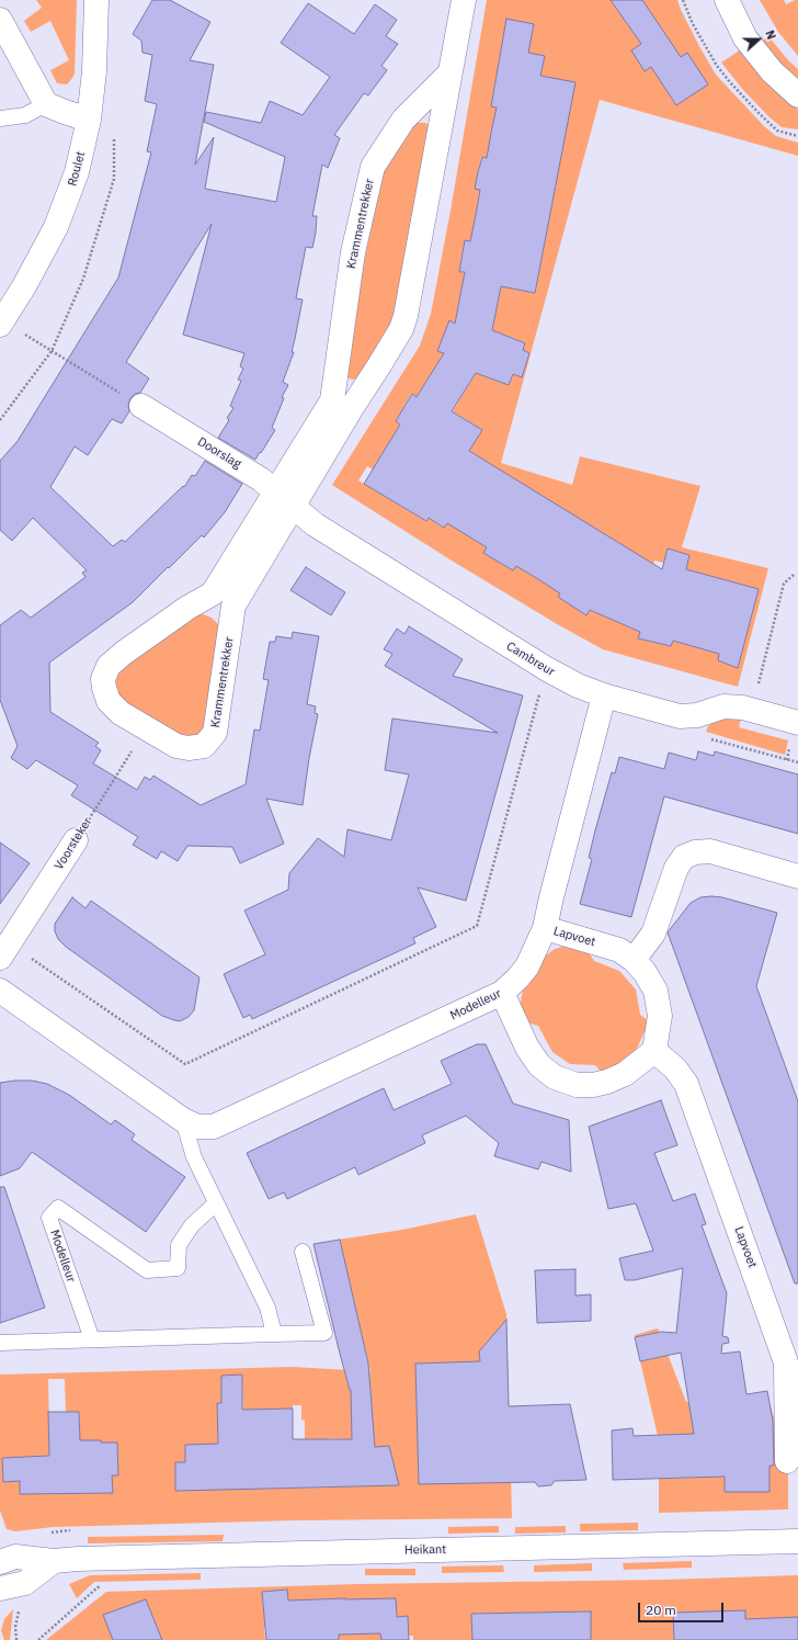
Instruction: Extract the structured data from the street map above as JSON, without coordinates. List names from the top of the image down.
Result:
{
  "streets": {
    "street": [
      "Roulet",
      "Krammentrekker",
      "Doorslag",
      "Cambreur",
      "Voorsteker",
      "Lapvoet",
      "Modelleur",
      "Heikant"
    ]
  },
  "crossings": [
    ["Krammentrekker", "Doorslag"],
    ["Krammentrekker", "Cambreur"],
    ["Krammentrekker", "Voorsteker"],
    ["Doorslag", "Cambreur"],
    ["Cambreur", "Modelleur"],
    ["Lapvoet", "Modelleur"]
  ],
  "scale_bar": "20 m",
  "north": "right"
}
